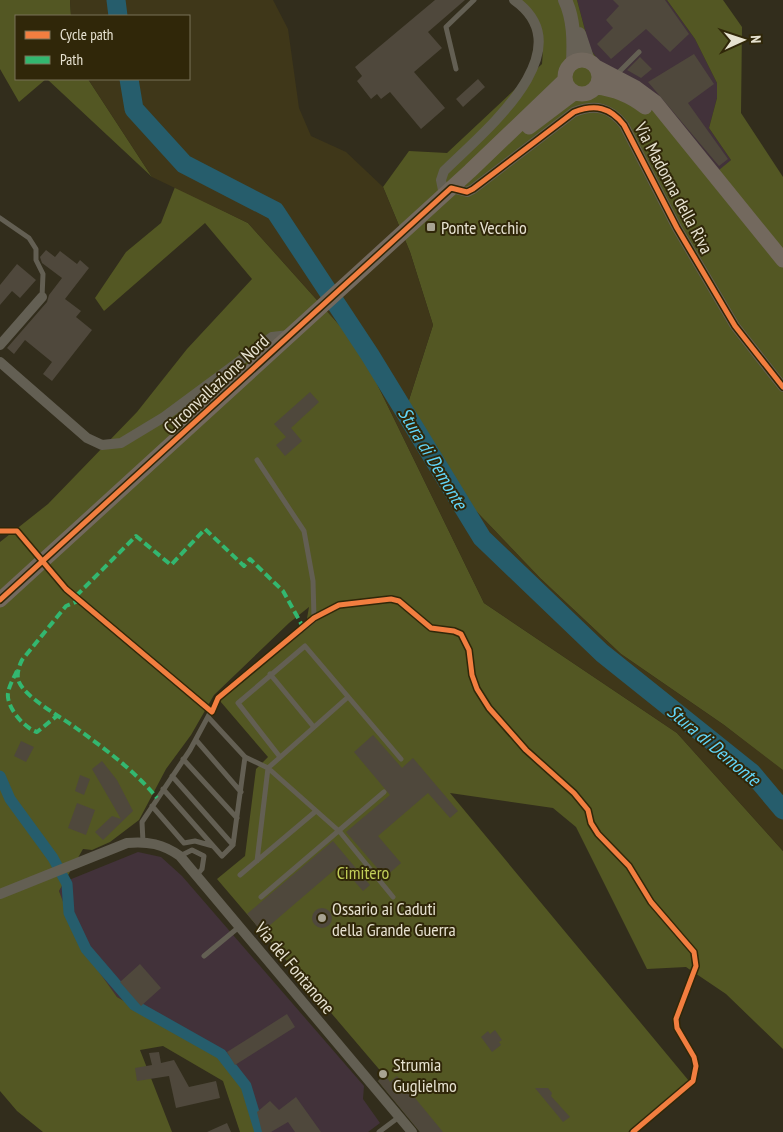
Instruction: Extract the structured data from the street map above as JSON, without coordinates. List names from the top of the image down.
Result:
{
  "streets": {
    "main road": ["Circonvallazione Nord"],
    "street": ["Via Madonna della Riva", "Via del Fontanone"]
  },
  "crossings": [
    ["Via Madonna della Riva", "Circonvallazione Nord"]
  ],
  "water": ["Stura di Demonte"],
  "parks": ["Cimitero"],
  "places": {
    "transit": ["Ponte Vecchio"],
    "other": ["Ossario ai Caduti della Grande Guerra", "Strumia Guglielmo"]
  },
  "legend": ["Cycle path", "Path"],
  "north": "right"
}
